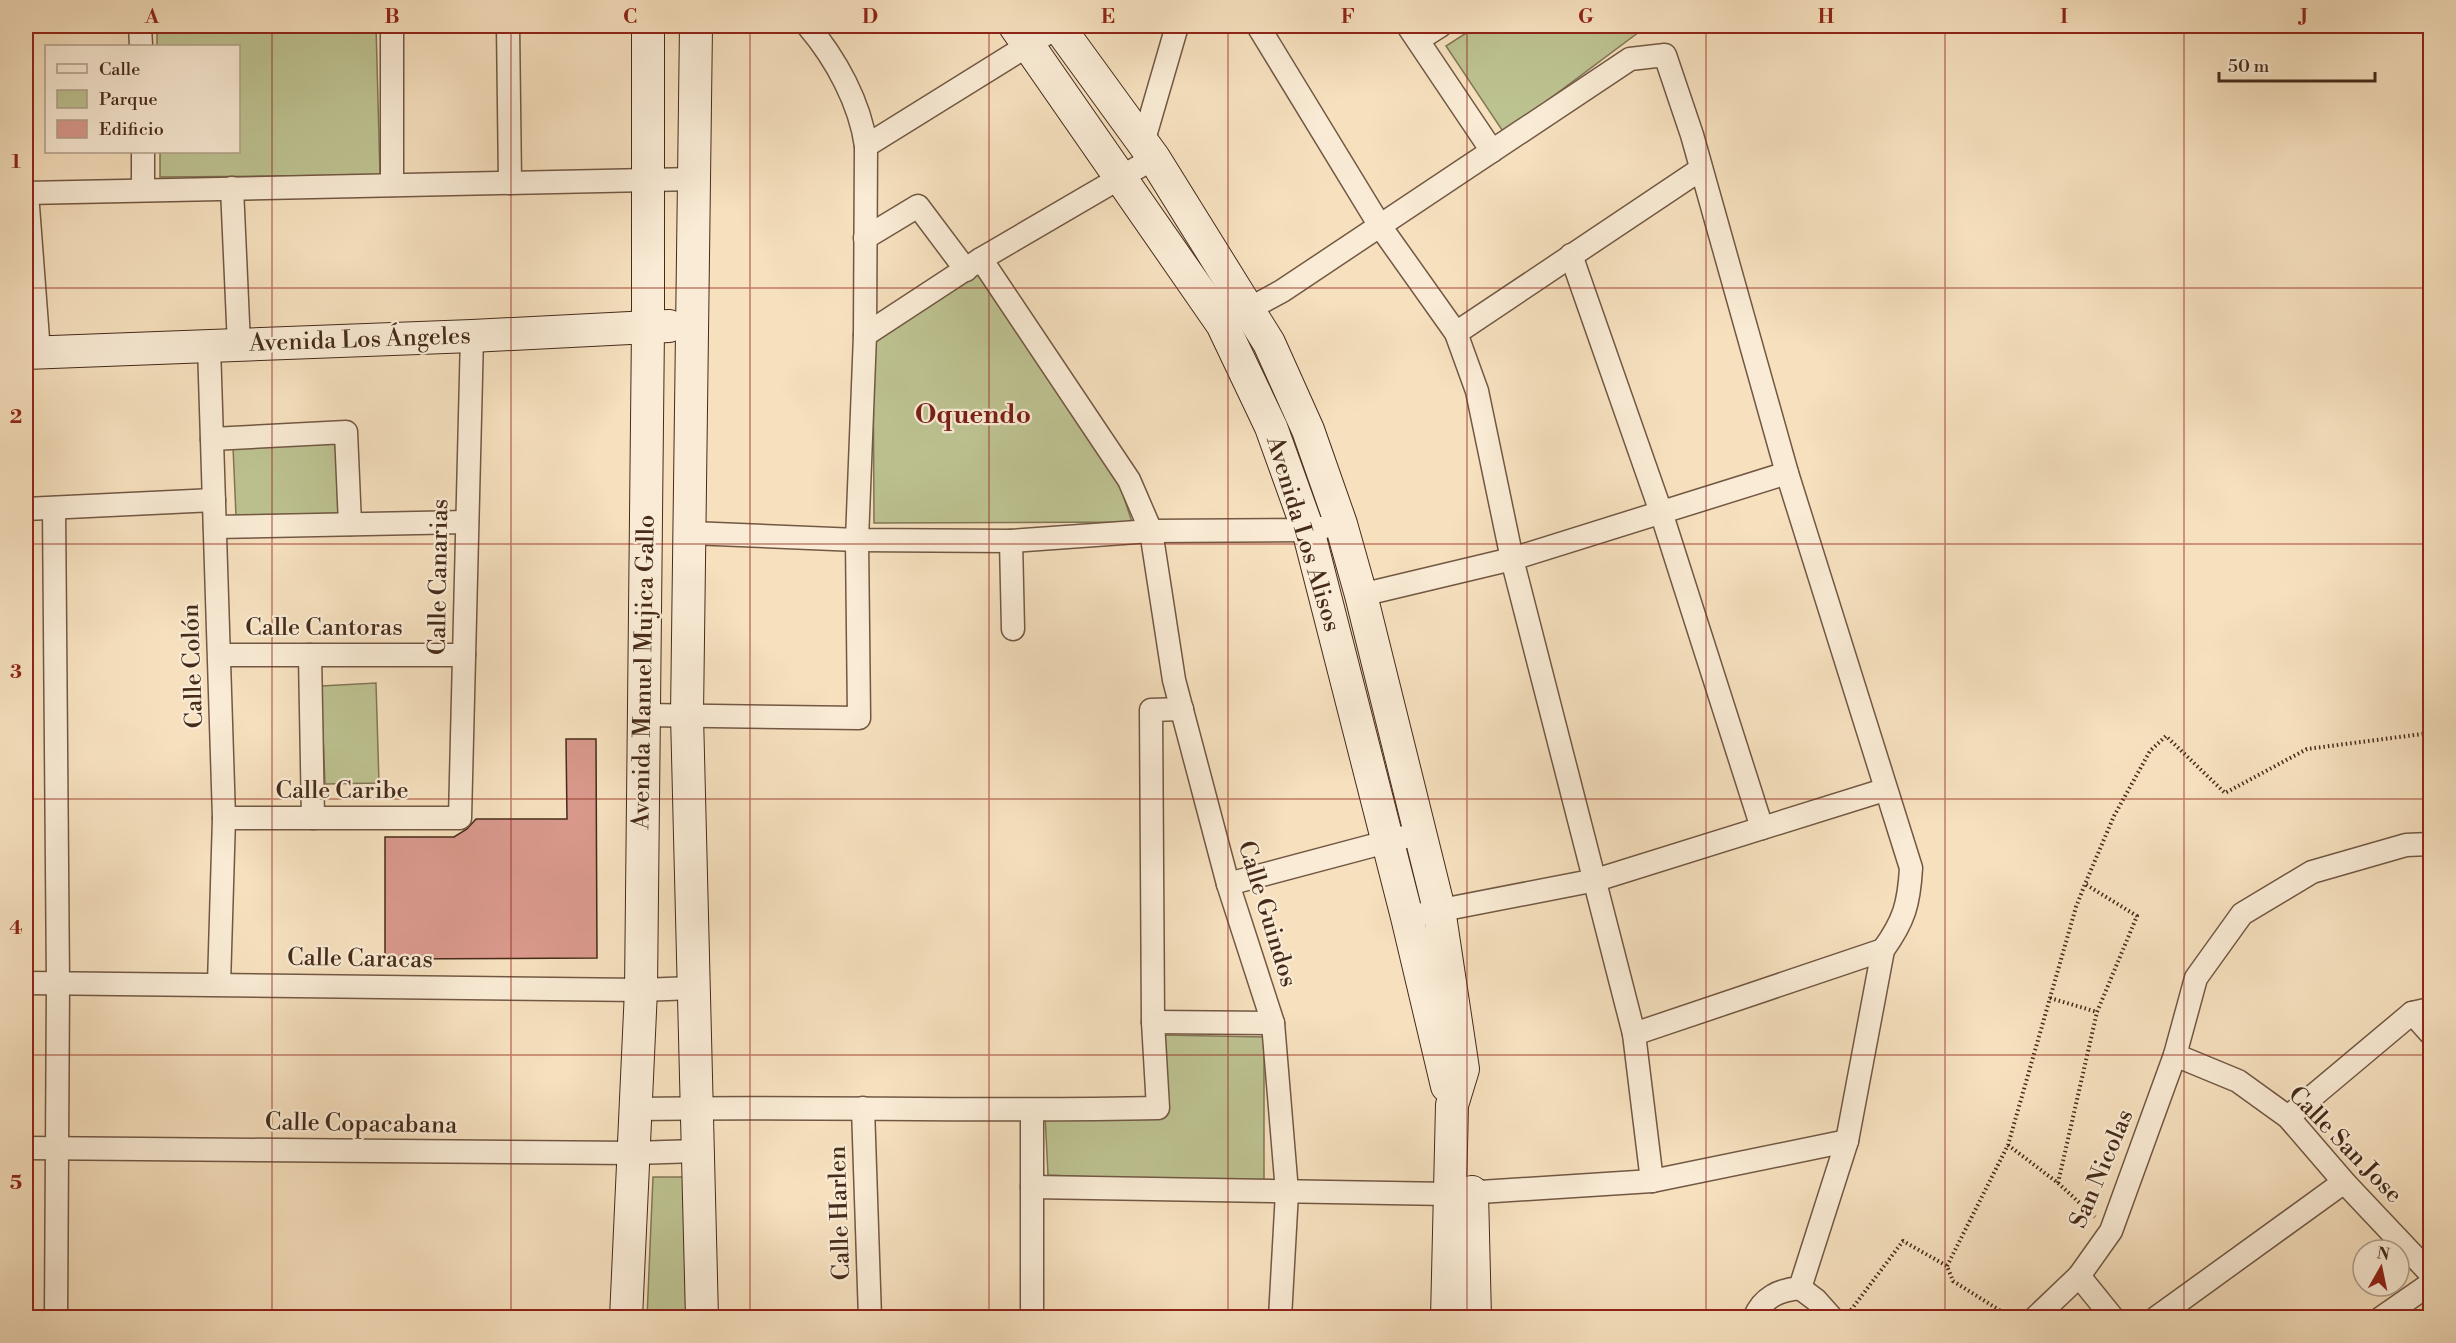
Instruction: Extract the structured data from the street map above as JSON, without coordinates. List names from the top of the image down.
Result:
{
  "streets": {
    "street": [
      "Avenida Los Ángeles",
      "Avenida Los Alisos",
      "Calle Canarias",
      "Calle Cantoras",
      "Calle Colón",
      "Avenida Manuel Mujica Gallo",
      "Calle Caribe",
      "Calle Guindos",
      "Calle Caracas",
      "Calle Copacabana",
      "Calle San Jose",
      "San Nicolas",
      "Calle Harlen"
    ]
  },
  "crossings": [
    ["Avenida Los Ángeles", "Calle Canarias"],
    ["Avenida Los Ángeles", "Calle Colón"],
    ["Avenida Los Ángeles", "Avenida Manuel Mujica Gallo"],
    ["Calle Canarias", "Calle Cantoras"],
    ["Calle Canarias", "Calle Caribe"],
    ["Calle Cantoras", "Calle Colón"],
    ["Calle Colón", "Calle Caribe"],
    ["Calle Colón", "Calle Caracas"],
    ["Avenida Manuel Mujica Gallo", "Calle Caracas"],
    ["Avenida Manuel Mujica Gallo", "Calle Copacabana"],
    ["Calle San Jose", "San Nicolas"]
  ],
  "districts": ["Oquendo"],
  "legend": ["Calle", "Parque", "Edificio"],
  "scale_bar": "50 m",
  "north": "top",
  "grid": {
    "columns": [
      "A",
      "B",
      "C",
      "D",
      "E",
      "F",
      "G",
      "H",
      "I",
      "J"
    ],
    "rows": [
      "1",
      "2",
      "3",
      "4",
      "5"
    ]
  }
}
